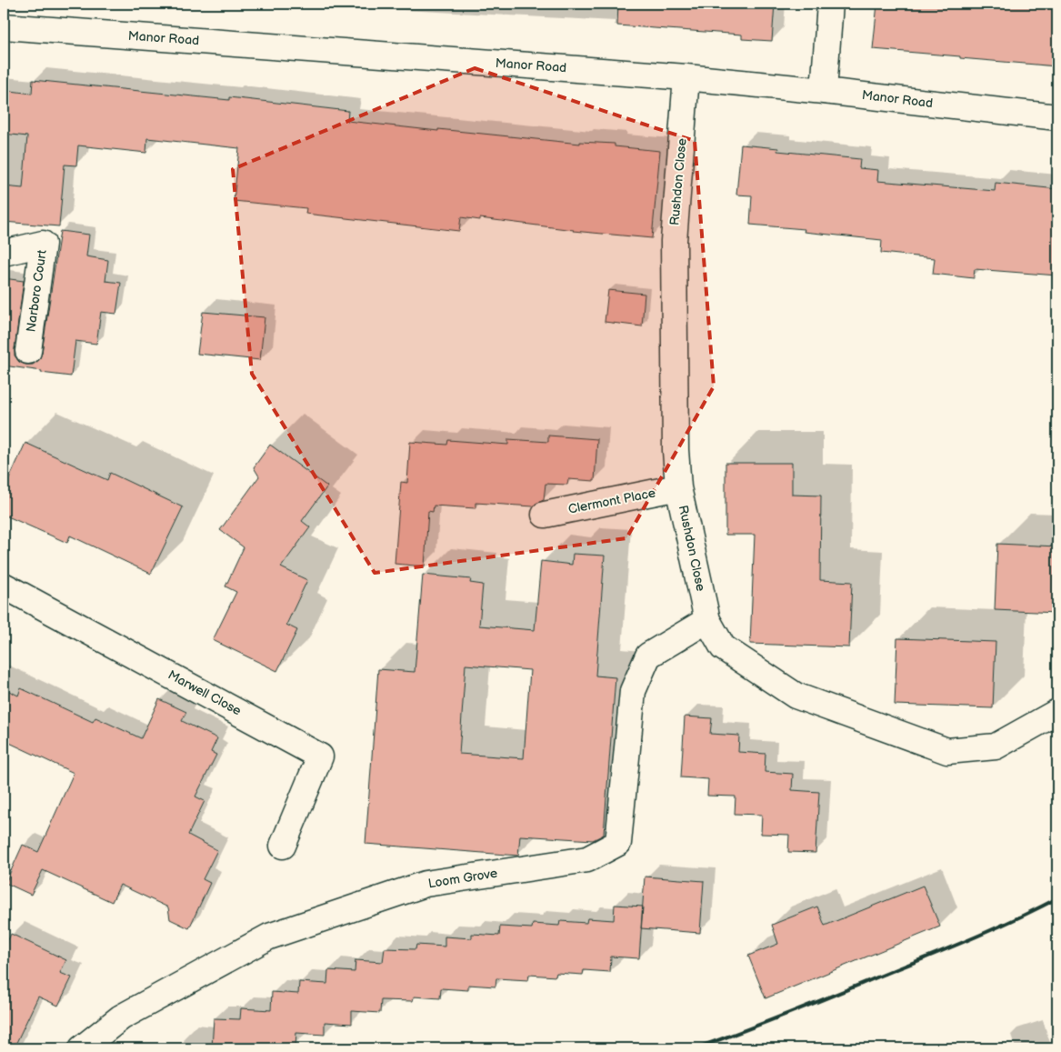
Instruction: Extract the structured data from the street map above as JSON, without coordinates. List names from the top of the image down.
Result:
{
  "streets": {
    "street": [
      "Manor Road",
      "Rushdon Close",
      "Narboro Court",
      "Clermont Place",
      "Marwell Close",
      "Loom Grove"
    ]
  },
  "crossings": [
    ["Manor Road", "Rushdon Close"],
    ["Rushdon Close", "Clermont Place"],
    ["Rushdon Close", "Loom Grove"]
  ]
}
